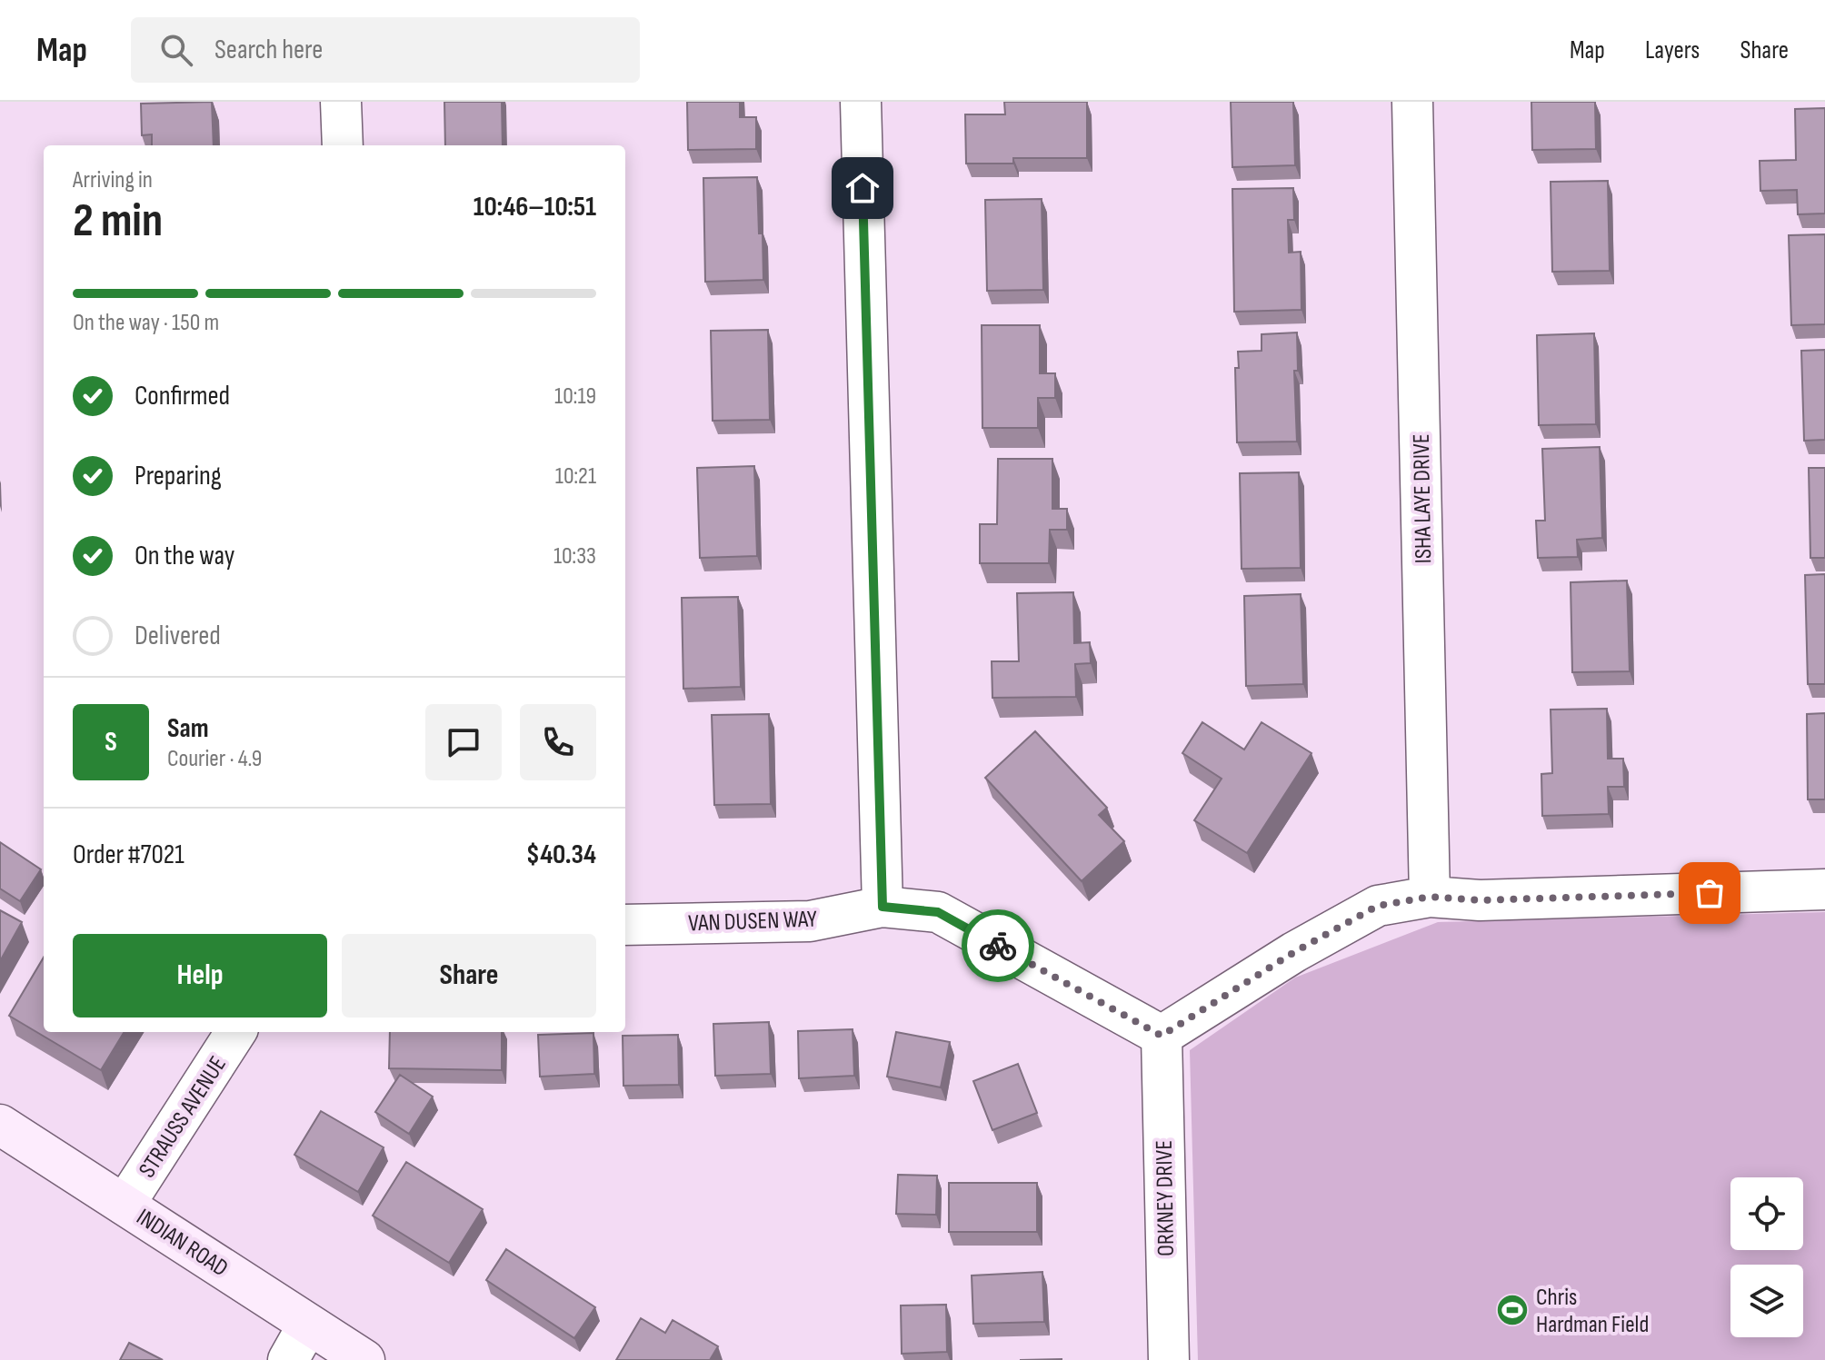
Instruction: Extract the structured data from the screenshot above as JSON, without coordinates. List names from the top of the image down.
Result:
{
  "streets": {
    "street": [
      "ISHA LAYE DRIVE",
      "VAN DUSEN WAY",
      "STRAUSS AVENUE",
      "ORKNEY DRIVE",
      "INDIAN ROAD"
    ]
  },
  "crossings": [
    ["VAN DUSEN WAY", "ORKNEY DRIVE"],
    ["STRAUSS AVENUE", "INDIAN ROAD"]
  ],
  "places": {
    "sports": ["Chris Hardman Field"]
  },
  "page": {
    "header": "Map",
    "search": "Search here",
    "nav": ["Map", "Layers", "Share"],
    "heading": ["2 min", "Arriving in", "10:46–10:51"],
    "panel": [
      "Sam",
      "Courier · 4.9",
      "Order #7021",
      "$40.34"
    ],
    "bar": "On the way · 150 m",
    "list": [
      ["Confirmed", "10:19"],
      ["Preparing", "10:21"],
      ["On the way", "10:33"],
      "Delivered"
    ],
    "round": "S",
    "buttons": ["Help", "Share"]
  }
}
